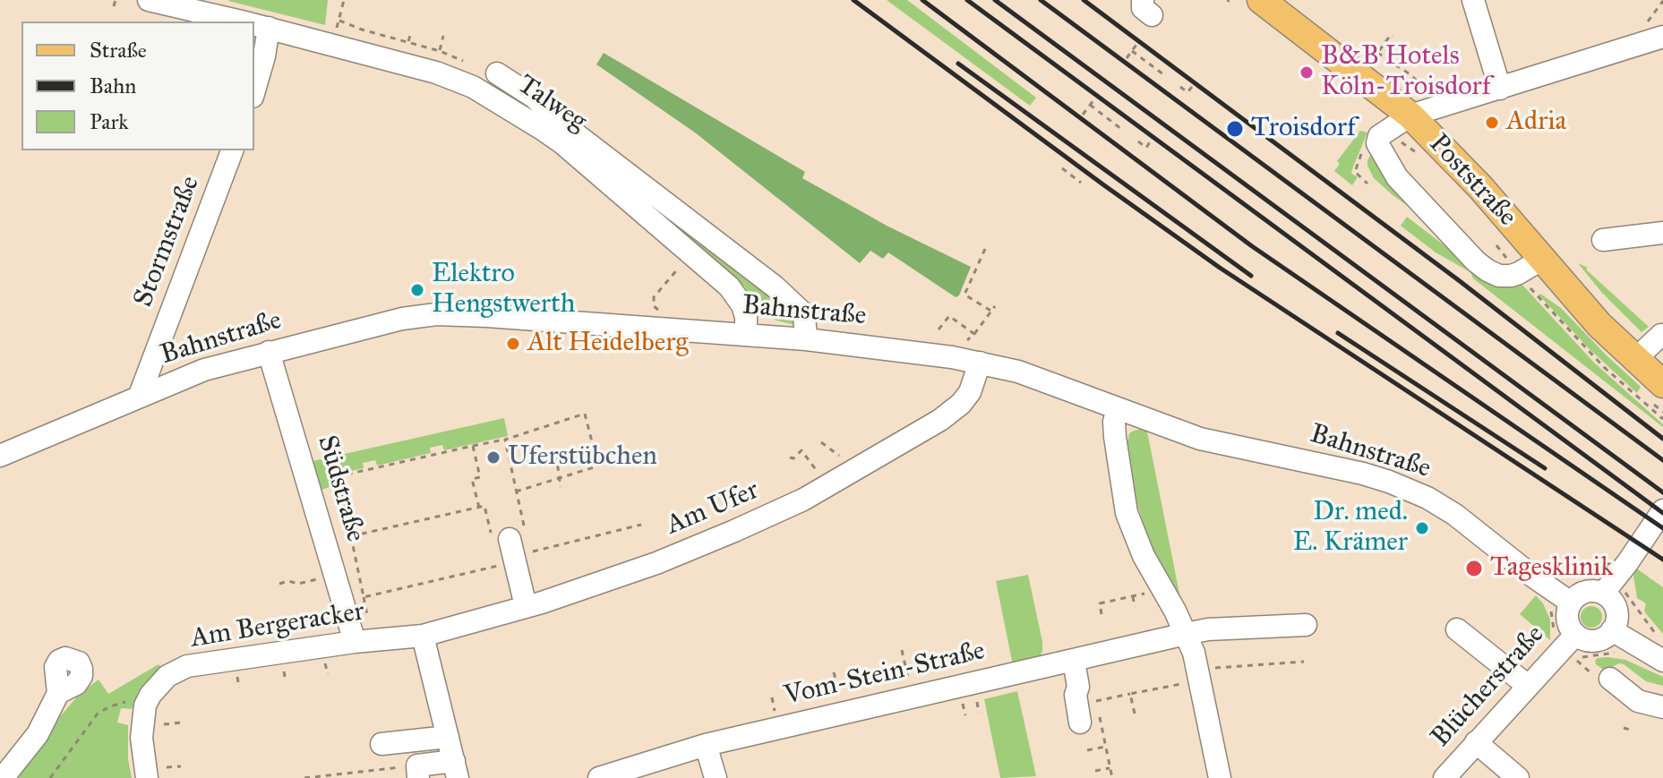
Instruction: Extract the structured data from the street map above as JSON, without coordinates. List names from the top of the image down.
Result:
{
  "streets": {
    "main road": ["Poststraße"],
    "street": [
      "Talweg",
      "Stormstraße",
      "Bahnstraße",
      "Südstraße",
      "Am Ufer",
      "Am Bergeracker",
      "Vom-Stein-Straße",
      "Blücherstraße"
    ]
  },
  "crossings": [
    ["Talweg", "Bahnstraße"],
    ["Stormstraße", "Bahnstraße"],
    ["Bahnstraße", "Südstraße"],
    ["Bahnstraße", "Am Ufer"],
    ["Bahnstraße", "Blücherstraße"],
    ["Südstraße", "Am Bergeracker"],
    ["Am Ufer", "Am Bergeracker"]
  ],
  "places": [
    "B&B Hotels Köln-Troisdorf",
    "Adria",
    "Troisdorf",
    "Elektro Hengstwerth",
    "Alt Heidelberg",
    "Uferstübchen",
    "Dr. med. E. Krämer",
    "Tagesklinik"
  ],
  "legend": ["Straße", "Bahn", "Park"]
}
